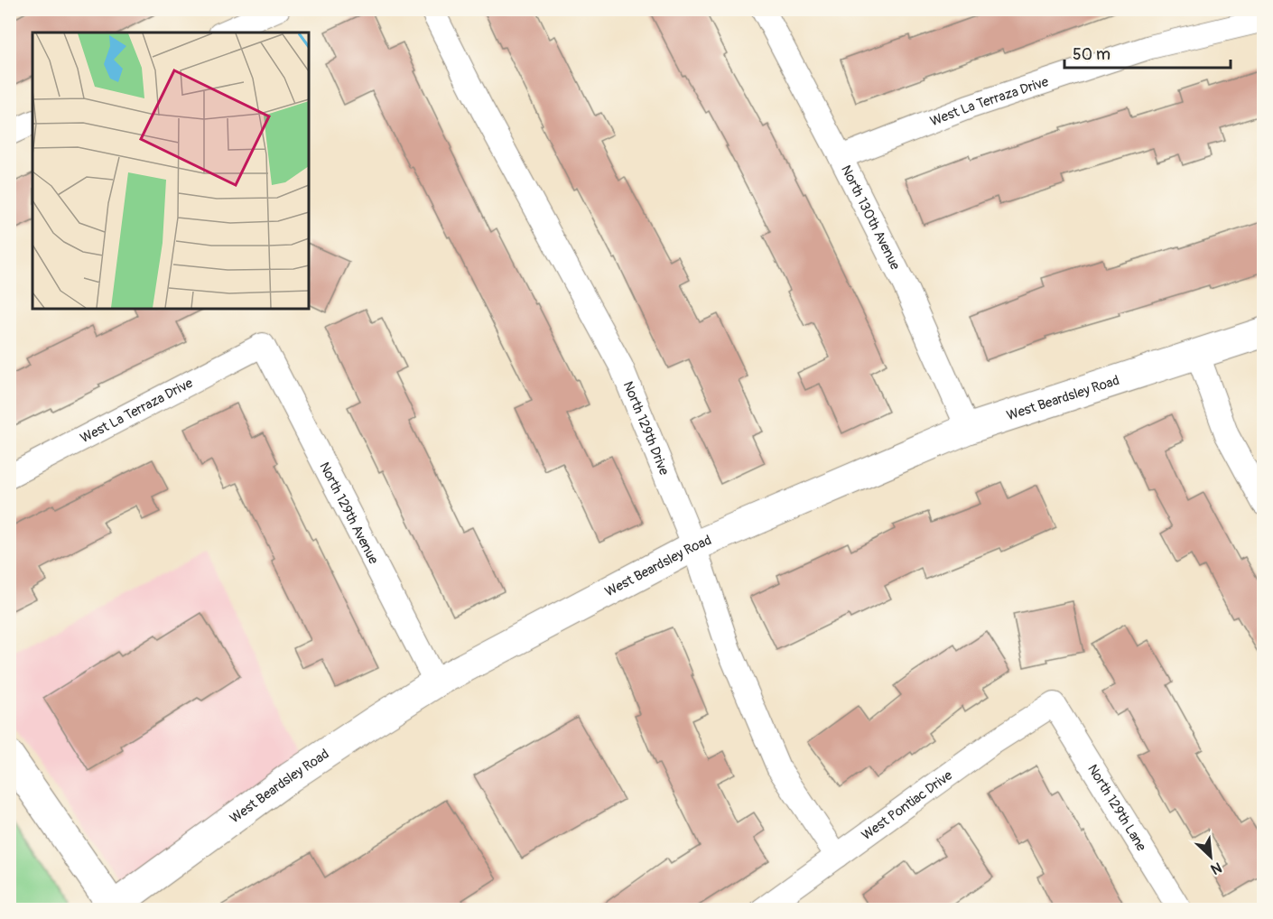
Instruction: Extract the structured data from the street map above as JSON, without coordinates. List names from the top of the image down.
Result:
{
  "streets": {
    "street": [
      "West La Terraza Drive",
      "North 130th Avenue",
      "West Beardsley Road",
      "North 129th Drive",
      "North 129th Avenue",
      "West Pontiac Drive",
      "North 129th Lane"
    ]
  },
  "crossings": [
    ["West La Terraza Drive", "North 130th Avenue"],
    ["West La Terraza Drive", "North 129th Avenue"],
    ["North 130th Avenue", "West Beardsley Road"],
    ["West Beardsley Road", "North 129th Drive"],
    ["West Beardsley Road", "North 129th Avenue"],
    ["North 129th Drive", "West Pontiac Drive"],
    ["West Pontiac Drive", "North 129th Lane"]
  ],
  "scale_bar": "50 m",
  "north": "bottom right"
}
